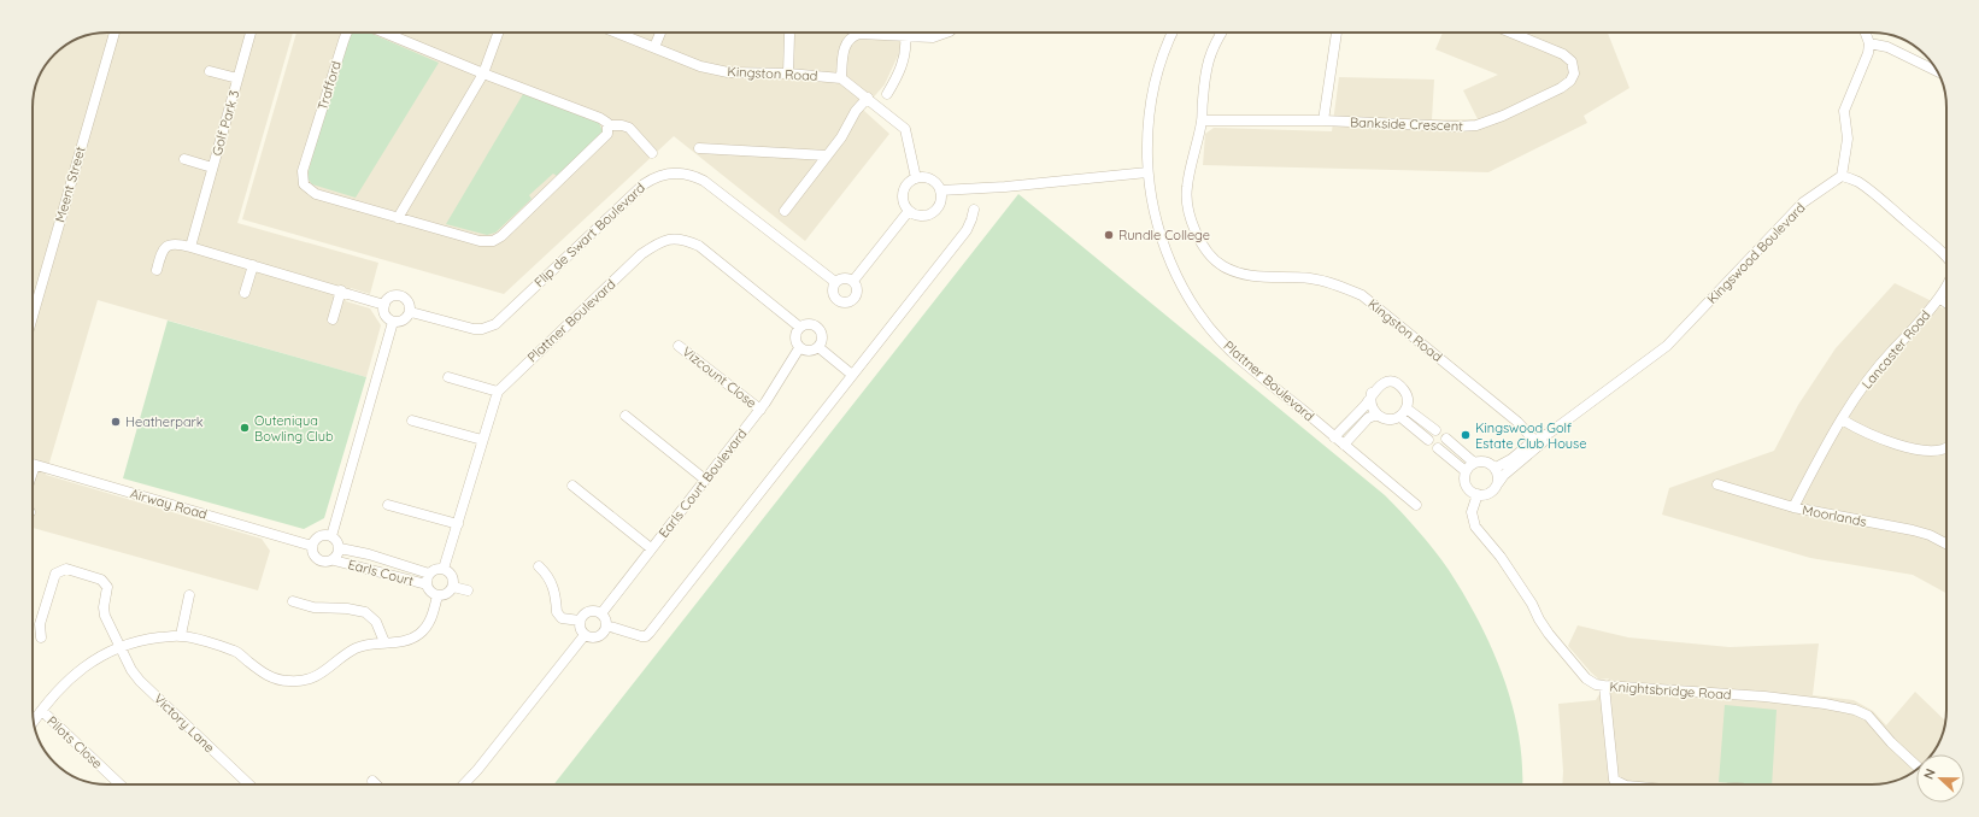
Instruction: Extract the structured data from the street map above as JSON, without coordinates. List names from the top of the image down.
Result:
{
  "streets": {
    "street": [
      "Kingston Road",
      "Trafford",
      "Golf Park 3",
      "Bankside Crescent",
      "Meent Street",
      "Flip de Swart Boulevard",
      "Kingswood Boulevard",
      "Plattner Boulevard",
      "Lancaster Road",
      "Vizcount Close",
      "Earls Court Boulevard",
      "Airway Road",
      "Moorlands",
      "Earls Court",
      "Knightsbridge Road",
      "Victory Lane",
      "Pilots Close"
    ]
  },
  "crossings": [
    ["Kingston Road", "Bankside Crescent"],
    ["Kingston Road", "Kingswood Boulevard"],
    ["Kingswood Boulevard", "Lancaster Road"],
    ["Kingswood Boulevard", "Knightsbridge Road"],
    ["Plattner Boulevard", "Earls Court Boulevard"],
    ["Plattner Boulevard", "Earls Court"],
    ["Lancaster Road", "Moorlands"],
    ["Vizcount Close", "Earls Court Boulevard"],
    ["Airway Road", "Earls Court"]
  ],
  "places": [
    "Rundle College",
    "Heatherpark",
    "Outeniqua Bowling Club",
    "Kingswood Golf Estate Club House"
  ],
  "north": "left"
}
